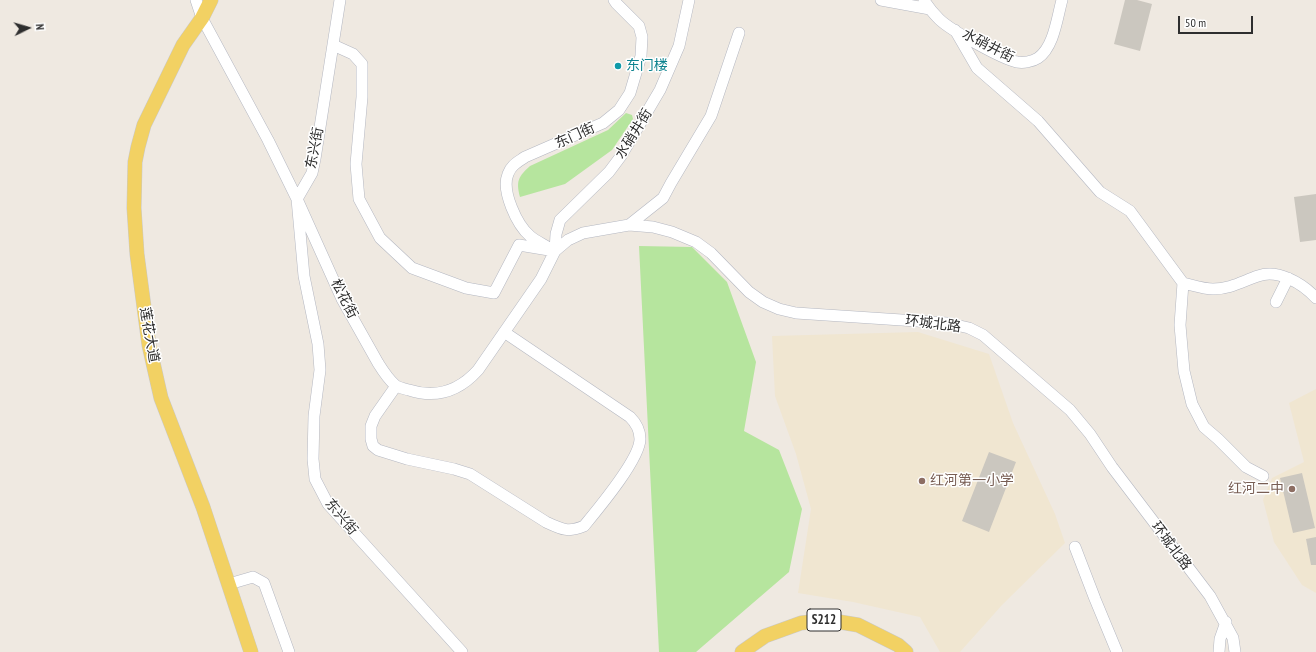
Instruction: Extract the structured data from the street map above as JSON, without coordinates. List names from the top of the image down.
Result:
{
  "streets": {
    "main road": ["莲花大道", "S212"],
    "street": [
      "水硝井街",
      "东门街",
      "东兴街",
      "松花街",
      "环城北路"
    ]
  },
  "crossings": [
    ["水硝井街", "东门街"],
    ["水硝井街", "环城北路"],
    ["东门街", "环城北路"],
    ["东兴街", "松花街"],
    ["松花街", "莲花大道"]
  ],
  "places": ["东门楼", "红河第一小学", "红河二中"],
  "scale_bar": "50 m",
  "north": "right"
}
